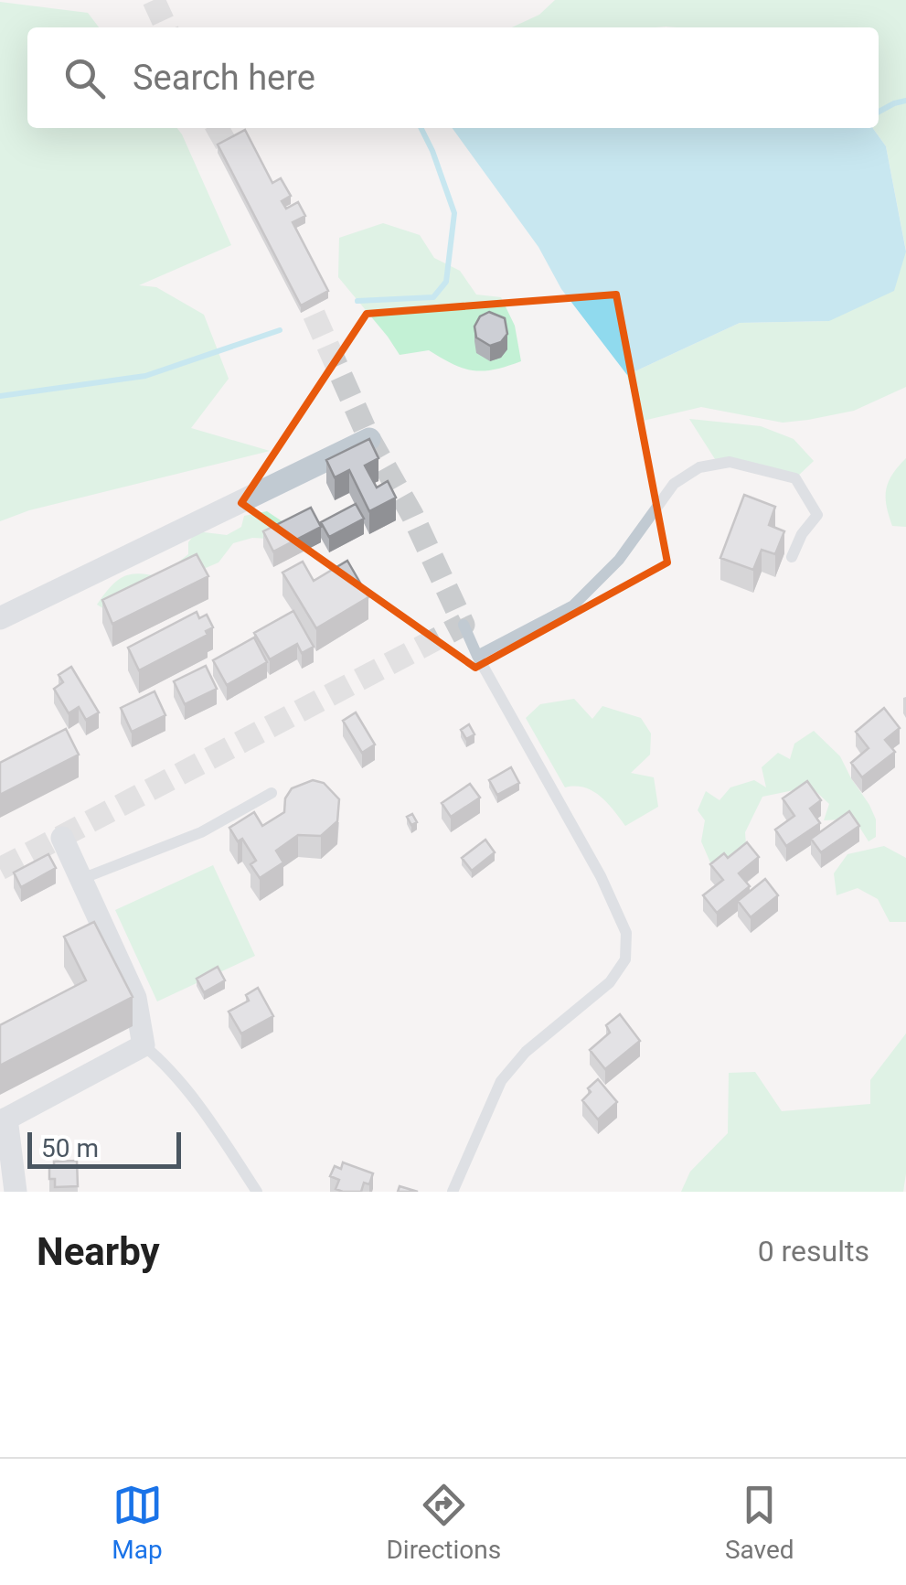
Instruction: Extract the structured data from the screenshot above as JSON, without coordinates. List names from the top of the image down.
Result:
{
  "scale_bar": "50 m",
  "page": {
    "search": "Search here",
    "scale": "50 m",
    "heading": ["Nearby", "0 results"],
    "nav": ["Map", "Directions", "Saved"]
  }
}
